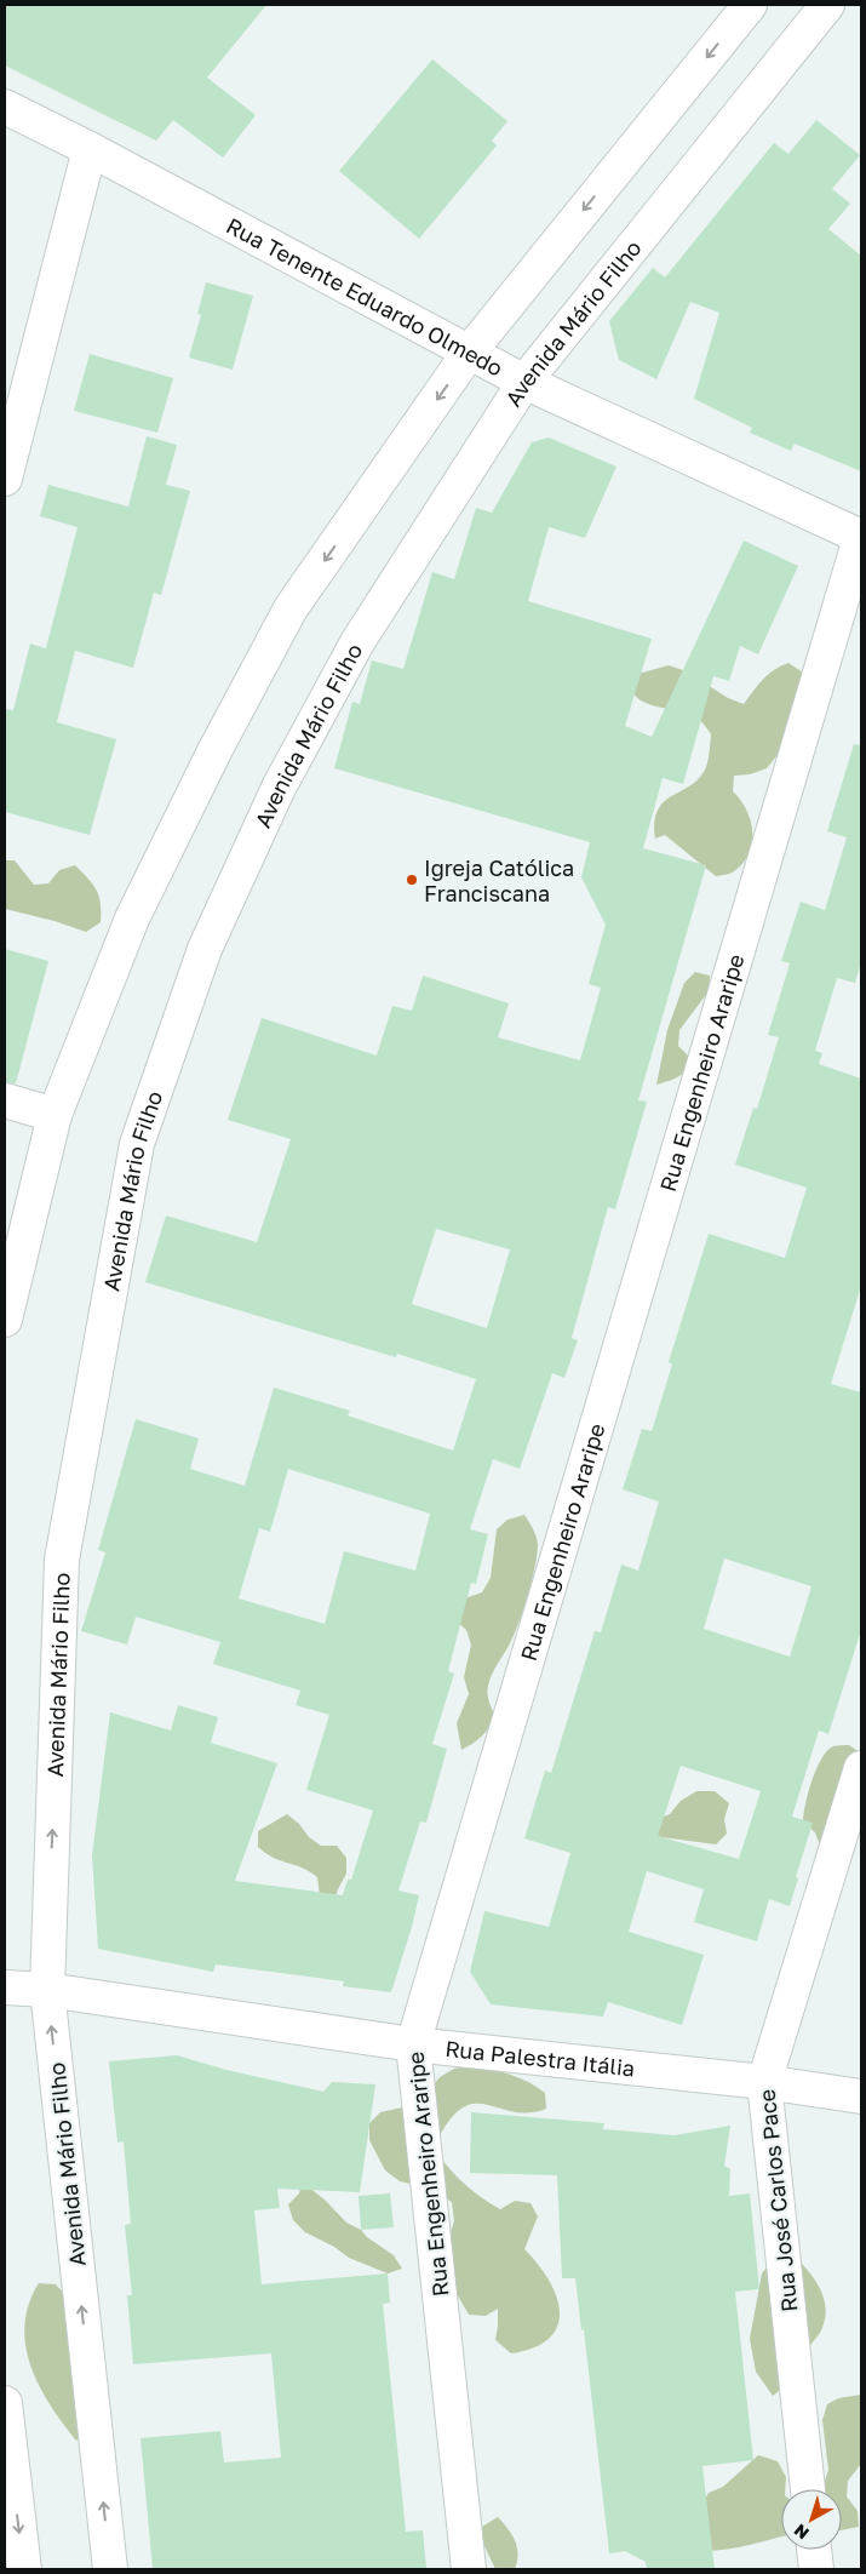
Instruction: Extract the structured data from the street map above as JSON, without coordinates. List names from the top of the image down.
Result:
{
  "streets": {
    "street": [
      "Rua Tenente Eduardo Olmedo",
      "Avenida Mário Filho",
      "Rua Engenheiro Araripe",
      "Rua Palestra Itália",
      "Rua José Carlos Pace"
    ]
  },
  "crossings": [
    ["Rua Tenente Eduardo Olmedo", "Avenida Mário Filho"],
    ["Rua Tenente Eduardo Olmedo", "Rua Engenheiro Araripe"],
    ["Avenida Mário Filho", "Rua Palestra Itália"],
    ["Rua Engenheiro Araripe", "Rua Palestra Itália"],
    ["Rua Palestra Itália", "Rua José Carlos Pace"]
  ],
  "places": ["Igreja Católica Franciscana"],
  "north": "bottom left"
}
